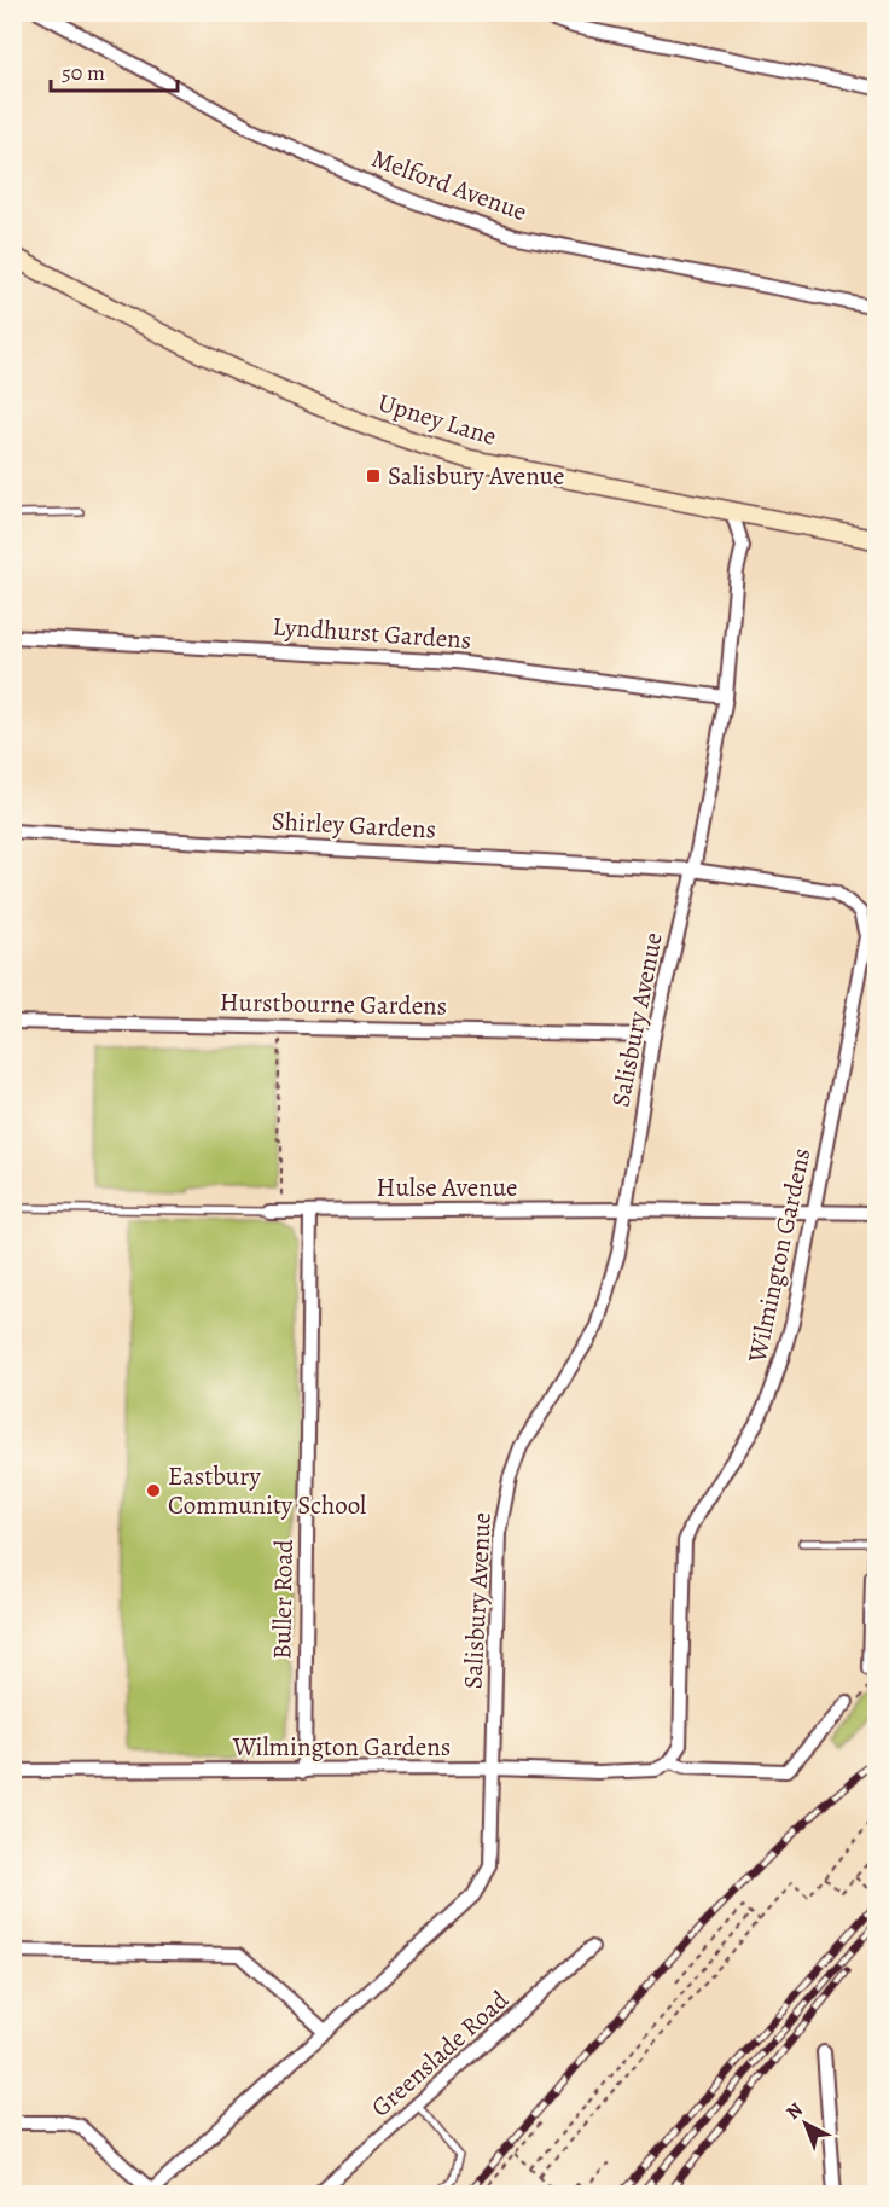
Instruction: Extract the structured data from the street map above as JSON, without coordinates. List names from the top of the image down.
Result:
{
  "streets": {
    "street": [
      "Melford Avenue",
      "Upney Lane",
      "Lyndhurst Gardens",
      "Shirley Gardens",
      "Hurstbourne Gardens",
      "Salisbury Avenue",
      "Hulse Avenue",
      "Wilmington Gardens",
      "Buller Road",
      "Greenslade Road"
    ]
  },
  "crossings": [
    ["Upney Lane", "Salisbury Avenue"],
    ["Lyndhurst Gardens", "Salisbury Avenue"],
    ["Shirley Gardens", "Salisbury Avenue"],
    ["Shirley Gardens", "Wilmington Gardens"],
    ["Hurstbourne Gardens", "Salisbury Avenue"],
    ["Salisbury Avenue", "Hulse Avenue"],
    ["Salisbury Avenue", "Wilmington Gardens"],
    ["Hulse Avenue", "Wilmington Gardens"],
    ["Hulse Avenue", "Buller Road"],
    ["Wilmington Gardens", "Buller Road"]
  ],
  "places": {
    "transit": ["Salisbury Avenue"],
    "other": ["Eastbury Community School"]
  },
  "scale_bar": "50 m",
  "north": "top left"
}
